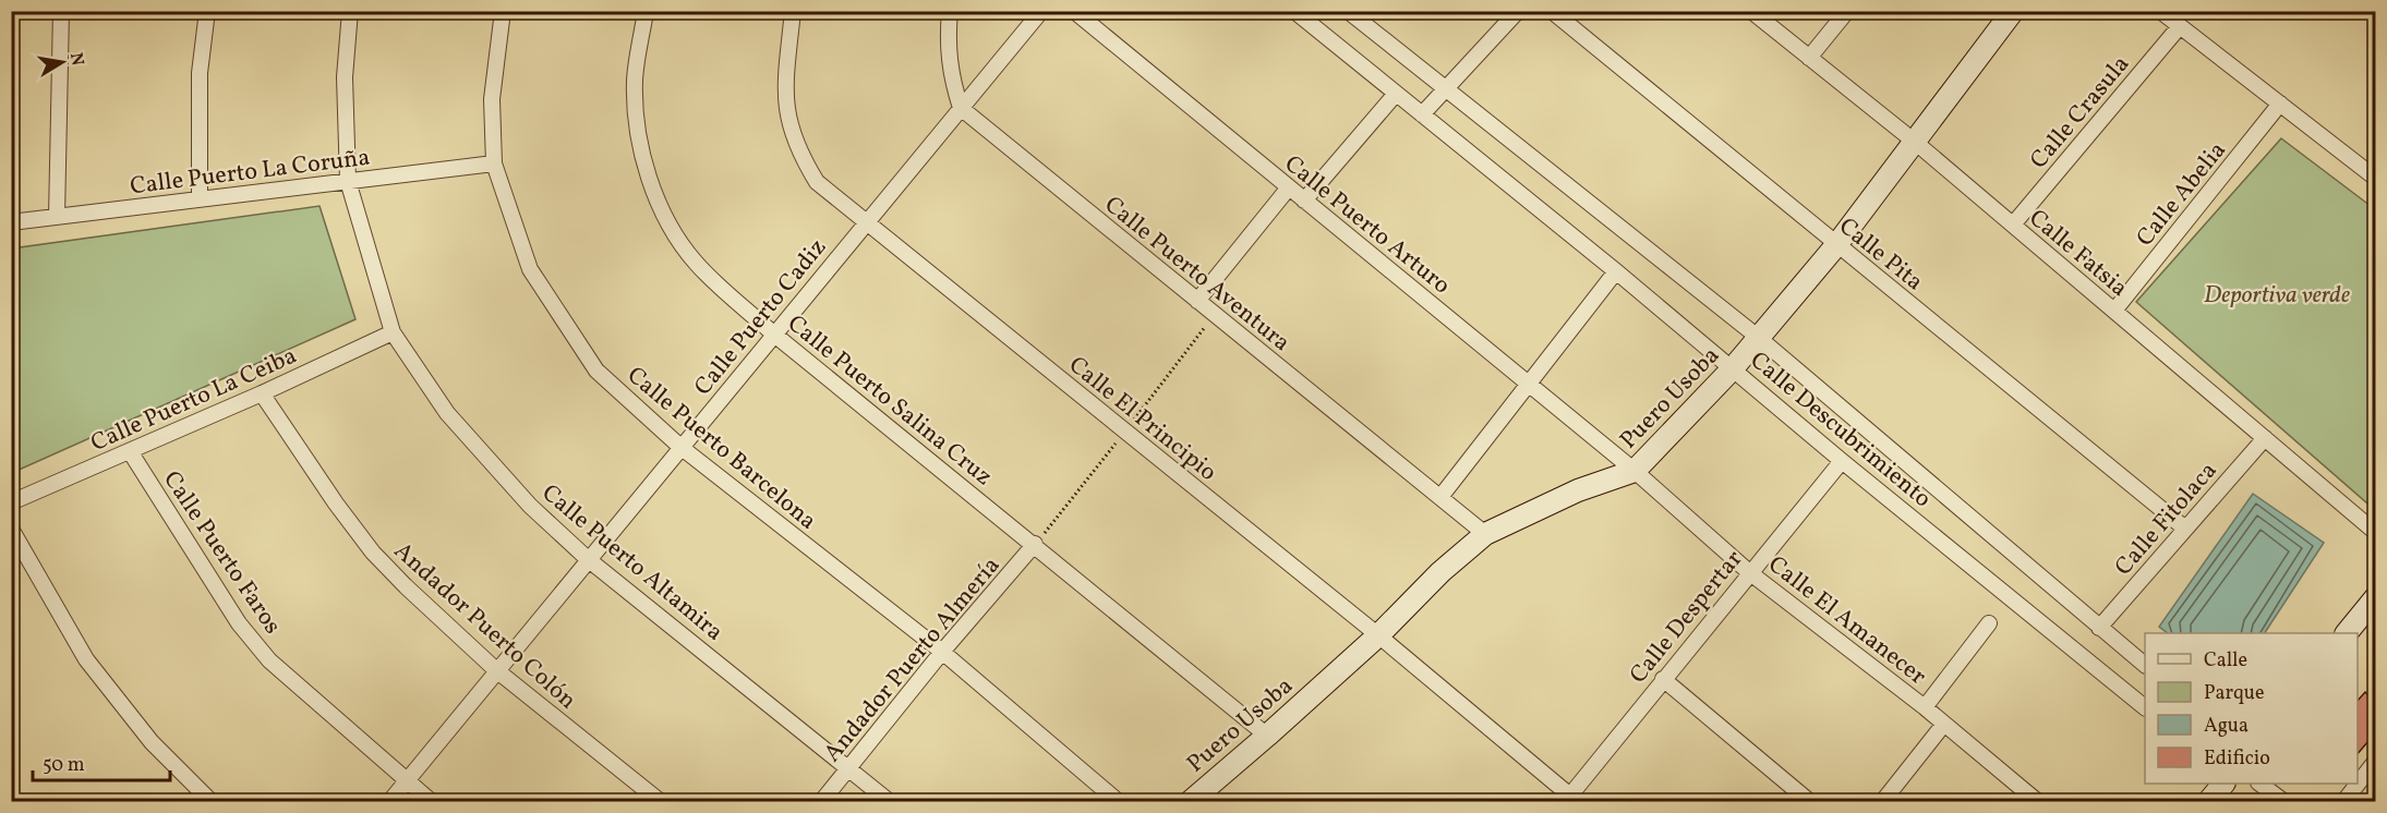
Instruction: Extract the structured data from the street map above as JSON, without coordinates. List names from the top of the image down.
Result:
{
  "streets": {
    "street": [
      "Calle Crasula",
      "Calle Puerto La Coruña",
      "Calle Abelia",
      "Calle Puerto Arturo",
      "Calle Fatsia",
      "Calle Pita",
      "Calle Puerto Aventura",
      "Calle Puerto Cadiz",
      "Puero Usoba",
      "Calle Puerto La Ceiba",
      "Calle Puerto Salina Cruz",
      "Calle El Principio",
      "Calle Descubrimiento",
      "Calle Puerto Barcelona",
      "Calle Fitolaca",
      "Calle Puerto Faros",
      "Calle Puerto Altamira",
      "Calle Despertar",
      "Calle El Amanecer",
      "Andador Puerto Colón",
      "Andador Puerto Almería"
    ]
  },
  "crossings": [
    ["Calle Crasula", "Calle Fatsia"],
    ["Calle Puerto La Coruña", "Calle Puerto Barcelona"],
    ["Calle Puerto La Coruña", "Calle Puerto Altamira"],
    ["Calle Abelia", "Calle Fatsia"],
    ["Calle Puerto Arturo", "Puero Usoba"],
    ["Calle Puerto Arturo", "Calle El Amanecer"],
    ["Calle Fatsia", "Puero Usoba"],
    ["Calle Fatsia", "Calle Fitolaca"],
    ["Calle Pita", "Puero Usoba"],
    ["Calle Pita", "Calle Fitolaca"],
    ["Calle Puerto Aventura", "Calle Puerto Cadiz"],
    ["Calle Puerto Aventura", "Puero Usoba"],
    ["Calle Puerto Cadiz", "Calle Puerto Salina Cruz"],
    ["Calle Puerto Cadiz", "Calle El Principio"],
    ["Calle Puerto Cadiz", "Calle Puerto Barcelona"],
    ["Calle Puerto Cadiz", "Calle Puerto Faros"],
    ["Calle Puerto Cadiz", "Calle Puerto Altamira"],
    ["Calle Puerto Cadiz", "Andador Puerto Colón"],
    ["Puero Usoba", "Calle Puerto Salina Cruz"],
    ["Puero Usoba", "Calle El Principio"],
    ["Puero Usoba", "Calle Descubrimiento"],
    ["Puero Usoba", "Calle El Amanecer"],
    ["Calle Puerto La Ceiba", "Calle Puerto Faros"],
    ["Calle Puerto La Ceiba", "Calle Puerto Altamira"],
    ["Calle Puerto La Ceiba", "Andador Puerto Colón"],
    ["Calle Puerto Salina Cruz", "Andador Puerto Almería"],
    ["Calle El Principio", "Calle Despertar"],
    ["Calle Descubrimiento", "Calle Fitolaca"],
    ["Calle Descubrimiento", "Calle Despertar"],
    ["Calle Puerto Barcelona", "Andador Puerto Almería"],
    ["Calle Puerto Altamira", "Andador Puerto Almería"],
    ["Calle Despertar", "Calle El Amanecer"]
  ],
  "parks": ["Deportiva verde"],
  "legend": [
    "Calle",
    "Parque",
    "Agua",
    "Edificio"
  ],
  "scale_bar": "50 m",
  "north": "right"
}
